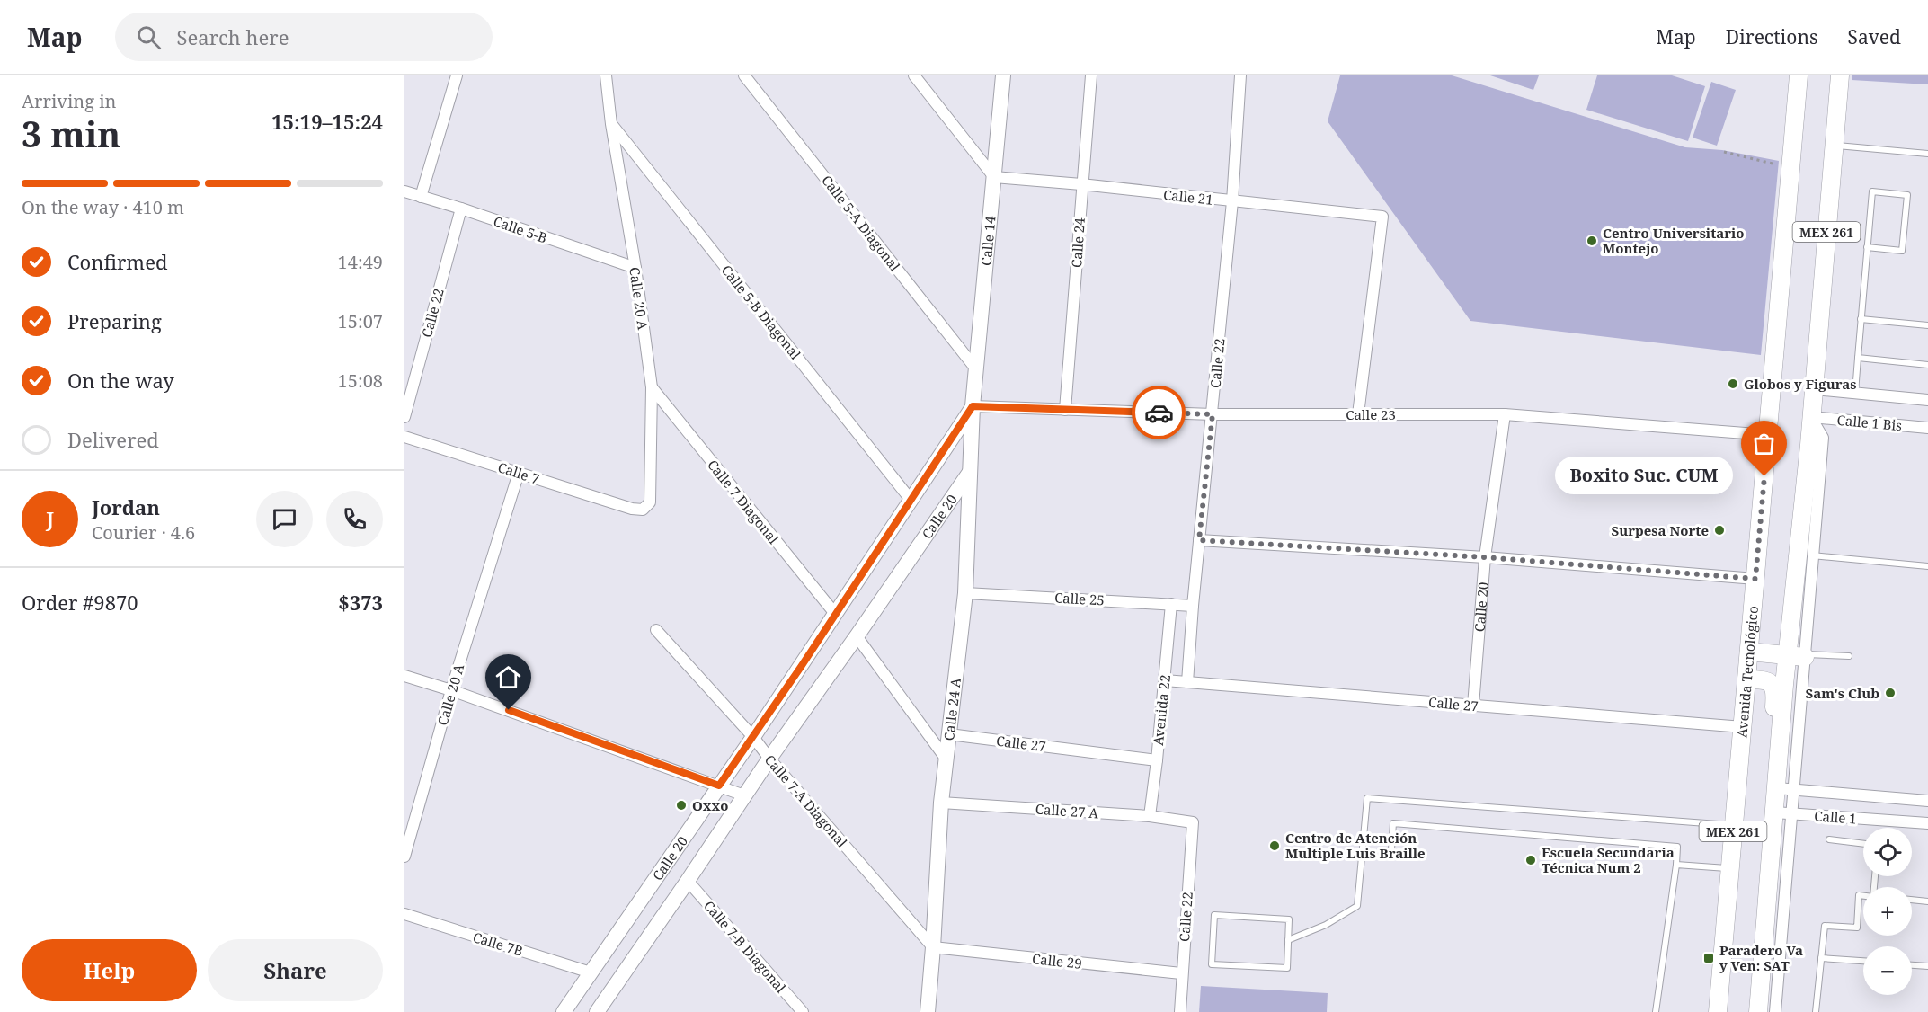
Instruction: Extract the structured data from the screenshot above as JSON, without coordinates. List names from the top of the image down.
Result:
{
  "streets": {
    "main road": ["MEX 261", "Avenida Tecnológico"],
    "street": [
      "Calle 21",
      "Calle 5-A Diagonal",
      "Calle 5-B",
      "Calle 14",
      "Calle 24",
      "Calle 20 A",
      "Calle 5-B Diagonal",
      "Calle 22",
      "Calle 23",
      "Calle 1 Bis",
      "Calle 7",
      "Calle 7 Diagonal",
      "Calle 20",
      "Calle 25",
      "Calle 27",
      "Calle 24 A",
      "Avenida 22",
      "Calle 7-A Diagonal",
      "Calle 27 A",
      "Calle 1",
      "Calle 7B",
      "Calle 7-B Diagonal",
      "Calle 29"
    ]
  },
  "crossings": [
    ["Calle 21", "Calle 14"],
    ["Calle 21", "Calle 24"],
    ["Calle 21", "Calle 22"],
    ["Calle 21", "Calle 23"],
    ["Calle 5-A Diagonal", "Calle 14"],
    ["Calle 5-B", "Calle 20 A"],
    ["Calle 5-B", "Calle 22"],
    ["MEX 261", "Calle 1 Bis"],
    ["MEX 261", "Calle 1"],
    ["Calle 14", "Calle 23"],
    ["Calle 14", "Calle 20"],
    ["Calle 14", "Calle 24 A"],
    ["Calle 24", "Calle 23"],
    ["Calle 20 A", "Calle 5-B Diagonal"],
    ["Calle 20 A", "Calle 7"],
    ["Calle 20 A", "Calle 7 Diagonal"],
    ["Calle 5-B Diagonal", "Calle 20"],
    ["Calle 22", "Calle 23"],
    ["Calle 22", "Calle 25"],
    ["Calle 22", "Calle 27"],
    ["Calle 22", "Calle 27 A"],
    ["Calle 22", "Calle 29"],
    ["Calle 23", "Calle 20"],
    ["Calle 23", "Avenida Tecnológico"],
    ["Calle 23", "Calle 24 A"],
    ["Calle 7 Diagonal", "Calle 20"],
    ["Calle 20", "Calle 27"],
    ["Calle 20", "Calle 24 A"],
    ["Calle 20", "Calle 7-A Diagonal"],
    ["Calle 20", "Calle 7B"],
    ["Calle 20", "Calle 7-B Diagonal"],
    ["Calle 25", "Calle 24 A"],
    ["Calle 25", "Avenida 22"],
    ["Avenida Tecnológico", "Calle 27"],
    ["Calle 27", "Calle 24 A"],
    ["Calle 27", "Avenida 22"],
    ["Calle 24 A", "Calle 7-A Diagonal"],
    ["Calle 24 A", "Calle 27 A"],
    ["Calle 24 A", "Calle 29"],
    ["Avenida 22", "Calle 27 A"],
    ["Calle 7-A Diagonal", "Calle 29"]
  ],
  "places": {
    "other": [
      "Centro Universitario Montejo",
      "Globos y Figuras",
      "Boxito Suc. CUM",
      "Surpesa Norte",
      "Sam's Club",
      "Oxxo",
      "Centro de Atención Multiple Luis Braille",
      "Escuela Secundaria Técnica Num 2"
    ],
    "transit": ["Paradero Va y Ven: SAT"]
  },
  "page": {
    "header": "Map",
    "search": "Search here",
    "nav": ["Map", "Directions", "Saved"],
    "heading": ["3 min", "Arriving in", "15:19–15:24"],
    "panel": [
      "Jordan",
      "Courier · 4.6",
      "Order #9870",
      "$373"
    ],
    "bar": "On the way · 410 m",
    "list": [
      ["Confirmed", "14:49"],
      ["Preparing", "15:07"],
      ["On the way", "15:08"],
      "Delivered"
    ],
    "bubble": "Boxito Suc. CUM",
    "round": "J",
    "map_buttons": ["+", "−"],
    "buttons": ["Help", "Share"]
  }
}
